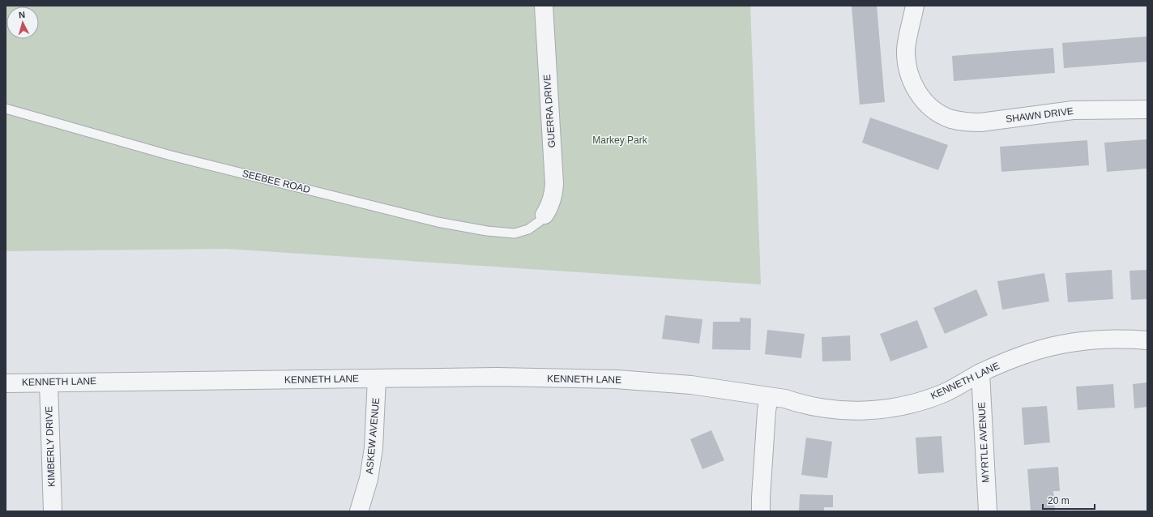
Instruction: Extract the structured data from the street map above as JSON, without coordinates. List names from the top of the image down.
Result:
{
  "streets": {
    "street": [
      "GUERRA DRIVE",
      "SHAWN DRIVE",
      "KENNETH LANE",
      "ASKEW AVENUE",
      "MYRTLE AVENUE",
      "KIMBERLY DRIVE"
    ],
    "lane": ["SEEBEE ROAD"]
  },
  "crossings": [
    ["GUERRA DRIVE", "SEEBEE ROAD"],
    ["KENNETH LANE", "ASKEW AVENUE"],
    ["KENNETH LANE", "MYRTLE AVENUE"],
    ["KENNETH LANE", "KIMBERLY DRIVE"]
  ],
  "parks": ["Markey Park"],
  "scale_bar": "20 m",
  "north": "top"
}
